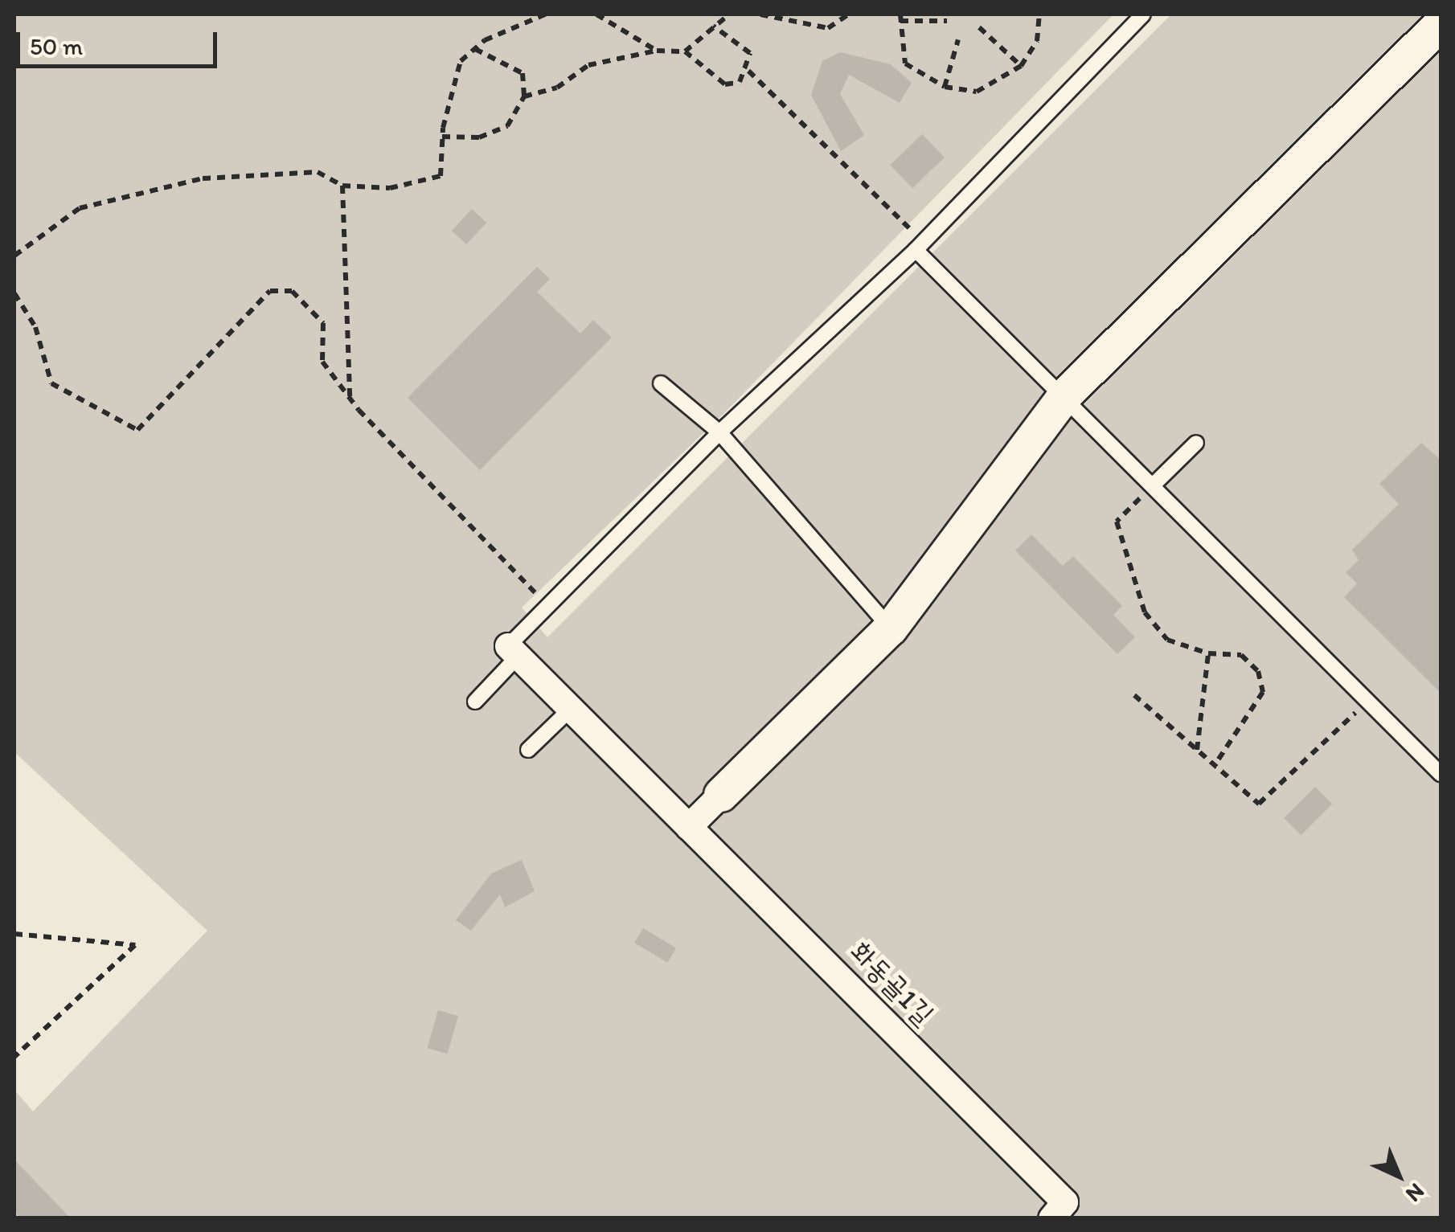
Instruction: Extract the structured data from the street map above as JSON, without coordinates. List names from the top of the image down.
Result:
{
  "streets": {
    "street": ["화동골1길"]
  },
  "scale_bar": "50 m",
  "north": "bottom right"
}
